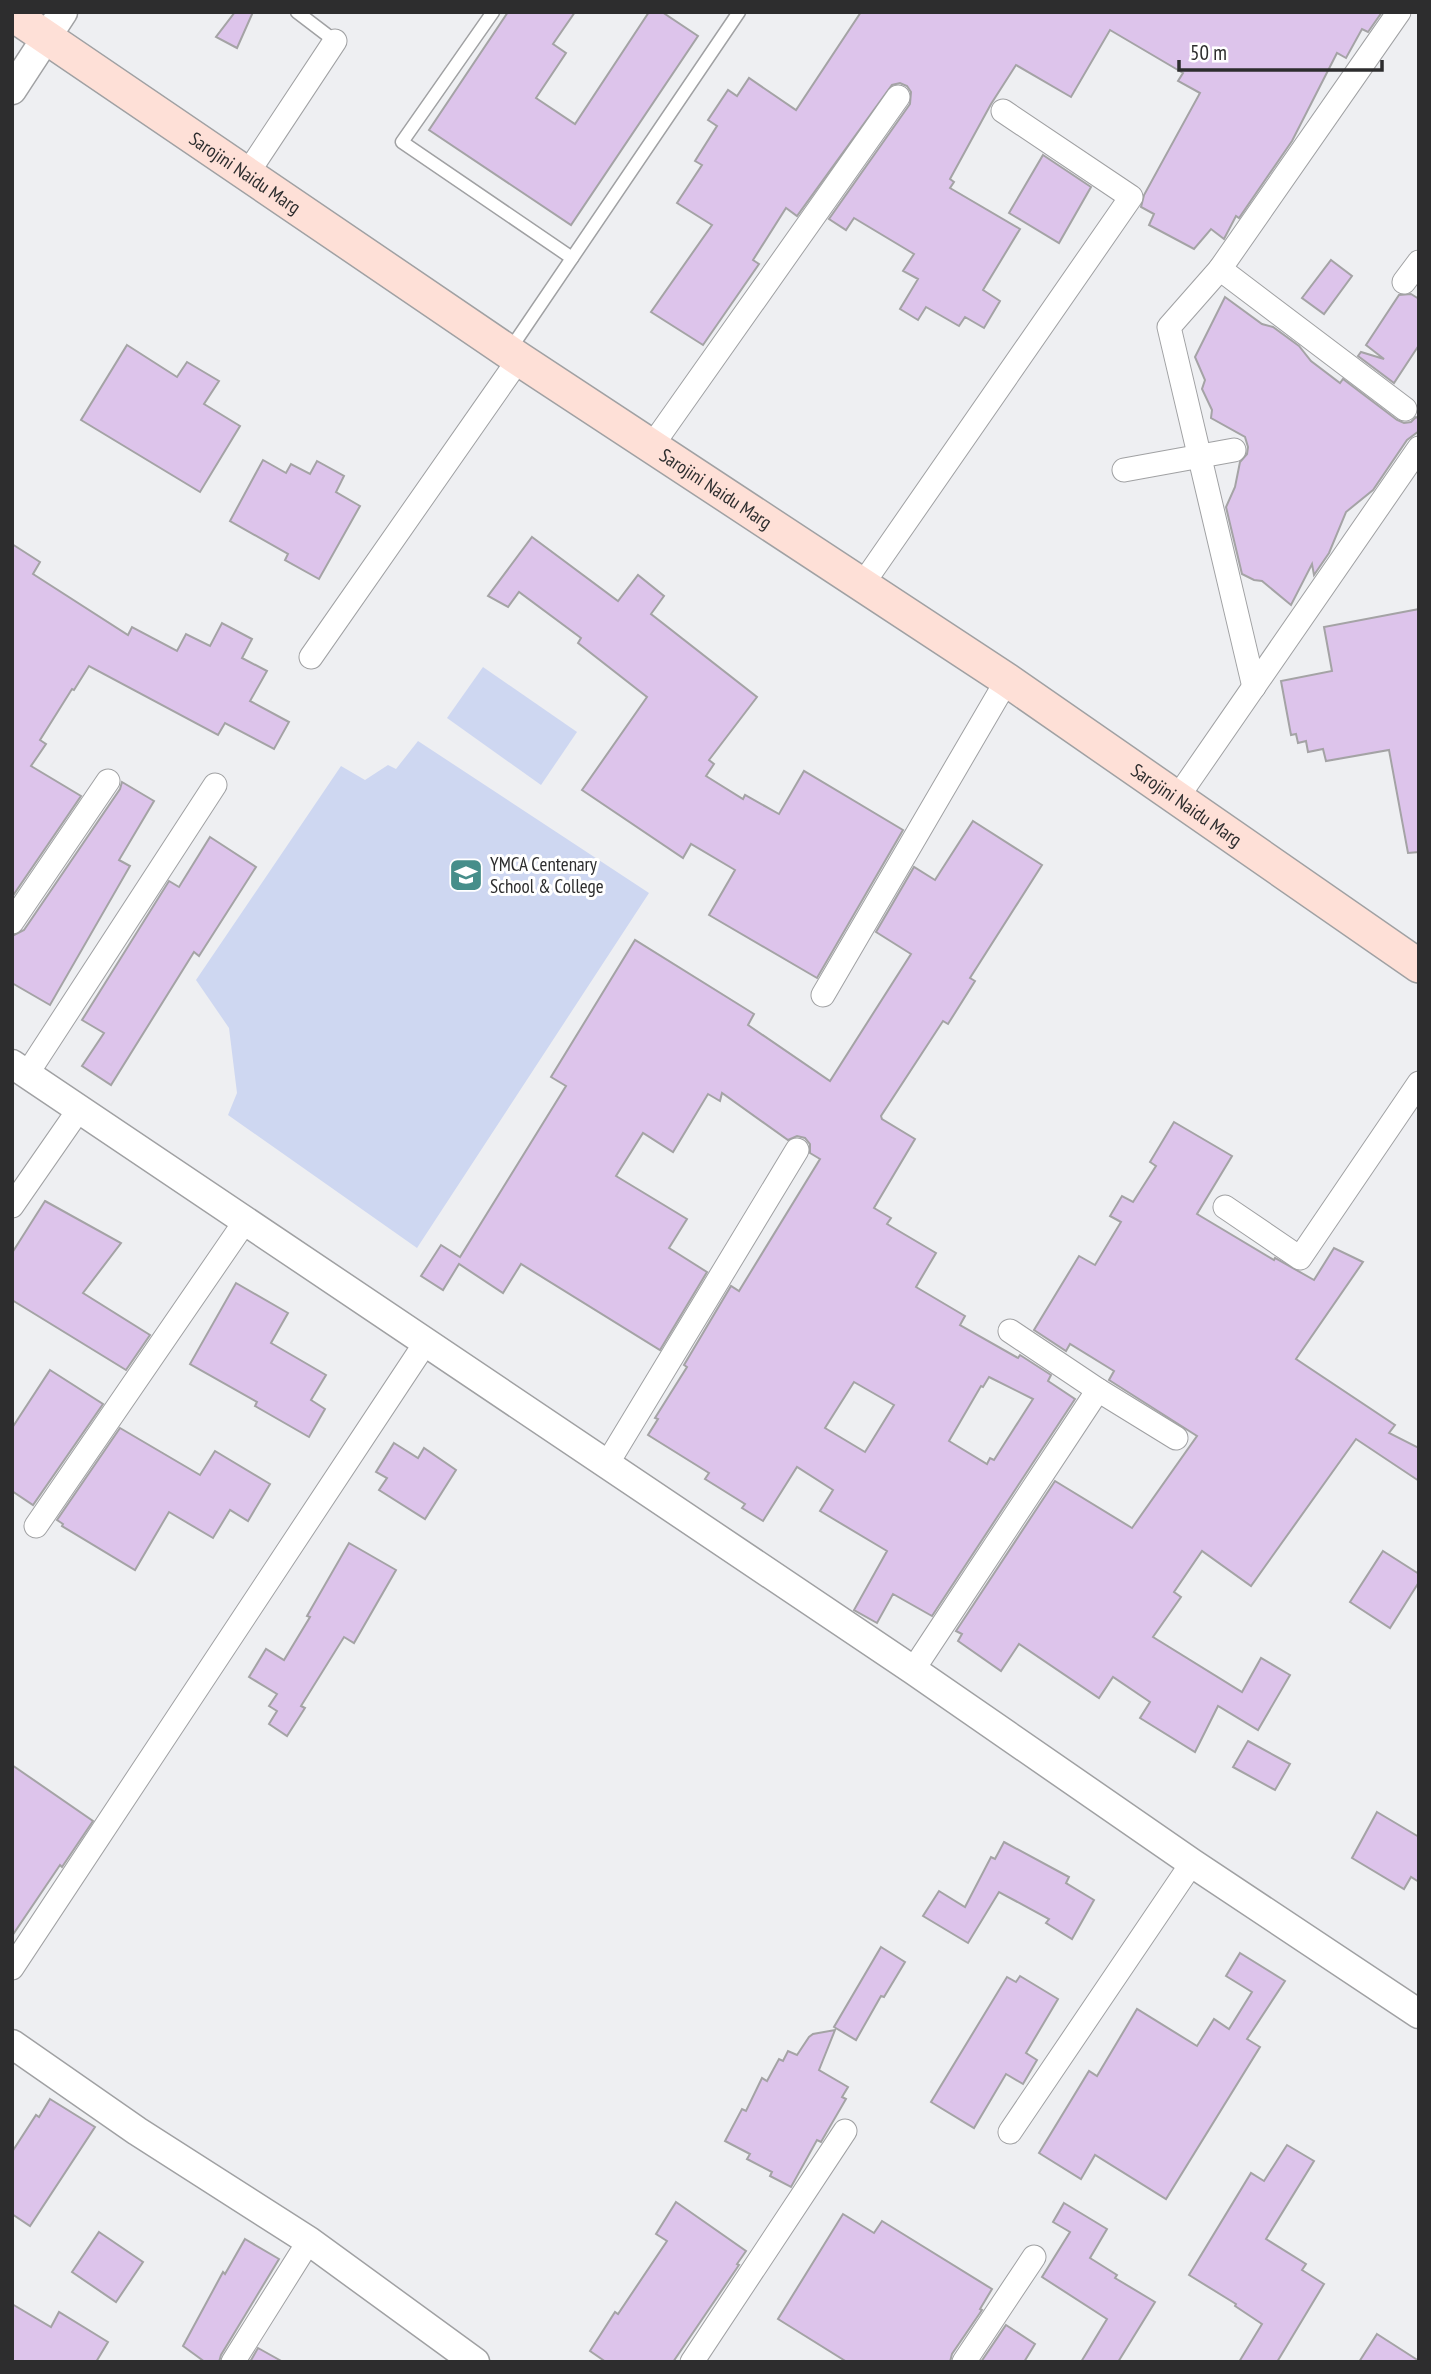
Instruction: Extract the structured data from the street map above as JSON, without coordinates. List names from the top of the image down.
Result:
{
  "streets": {
    "main road": ["Sarojini Naidu Marg"]
  },
  "places": {
    "school or university": ["YMCA Centenary School & College"]
  },
  "scale_bar": "50 m"
}
